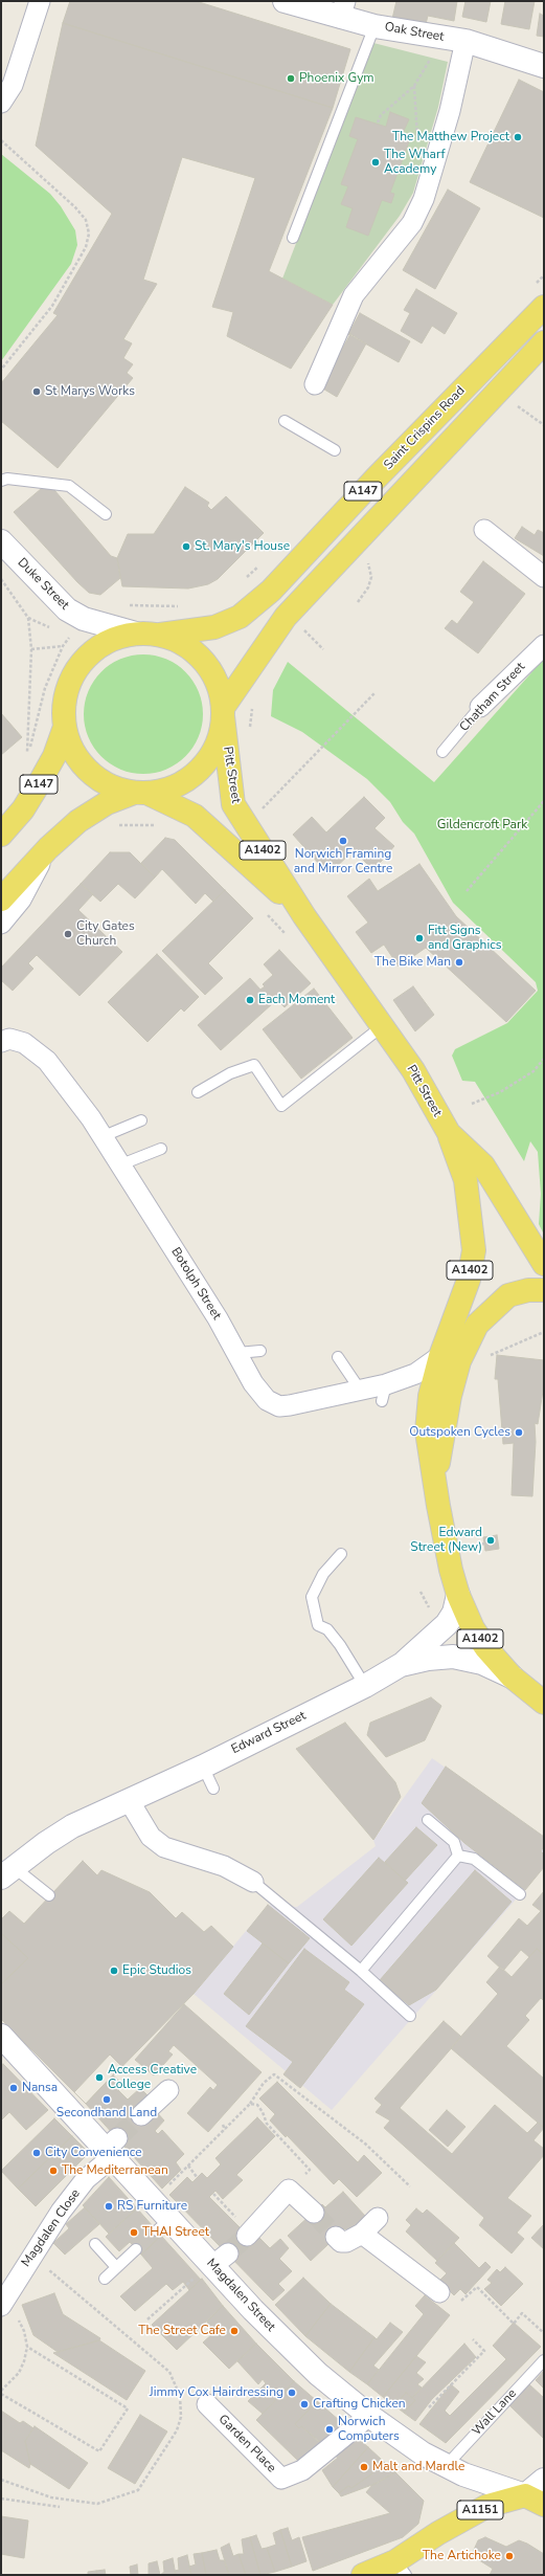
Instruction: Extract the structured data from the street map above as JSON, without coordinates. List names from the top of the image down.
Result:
{
  "streets": {
    "main road": [
      "Saint Crispins Road",
      "A147",
      "Pitt Street",
      "A1402",
      "Edward Street",
      "A1151"
    ],
    "street": [
      "Oak Street",
      "Duke Street",
      "Chatham Street",
      "Botolph Street",
      "Magdalen Close",
      "Magdalen Street",
      "Garden Place"
    ],
    "lane": ["Wall Lane"]
  },
  "crossings": [
    ["Saint Crispins Road", "Duke Street"],
    ["Saint Crispins Road", "Pitt Street"],
    ["Pitt Street", "A1402"],
    ["A1402", "Botolph Street"],
    ["A1402", "Edward Street"],
    ["Magdalen Close", "Magdalen Street"],
    ["Magdalen Street", "Wall Lane"],
    ["Magdalen Street", "Garden Place"],
    ["Magdalen Street", "A1151"]
  ],
  "parks": ["Gildencroft Park"],
  "places": [
    "Phoenix Gym",
    "The Matthew Project",
    "The Wharf Academy",
    "St Marys Works",
    "St. Mary's House",
    "Norwich Framing and Mirror Centre",
    "City Gates Church",
    "Fitt Signs and Graphics",
    "The Bike Man",
    "Each Moment",
    "Outspoken Cycles",
    "Edward Street (New)",
    "Epic Studios",
    "Access Creative College",
    "Nansa",
    "Secondhand Land",
    "City Convenience",
    "The Mediterranean",
    "RS Furniture",
    "THAI Street",
    "The Street Cafe",
    "Jimmy Cox Hairdressing",
    "Crafting Chicken",
    "Norwich Computers",
    "Malt and Mardle",
    "The Artichoke"
  ]
}
